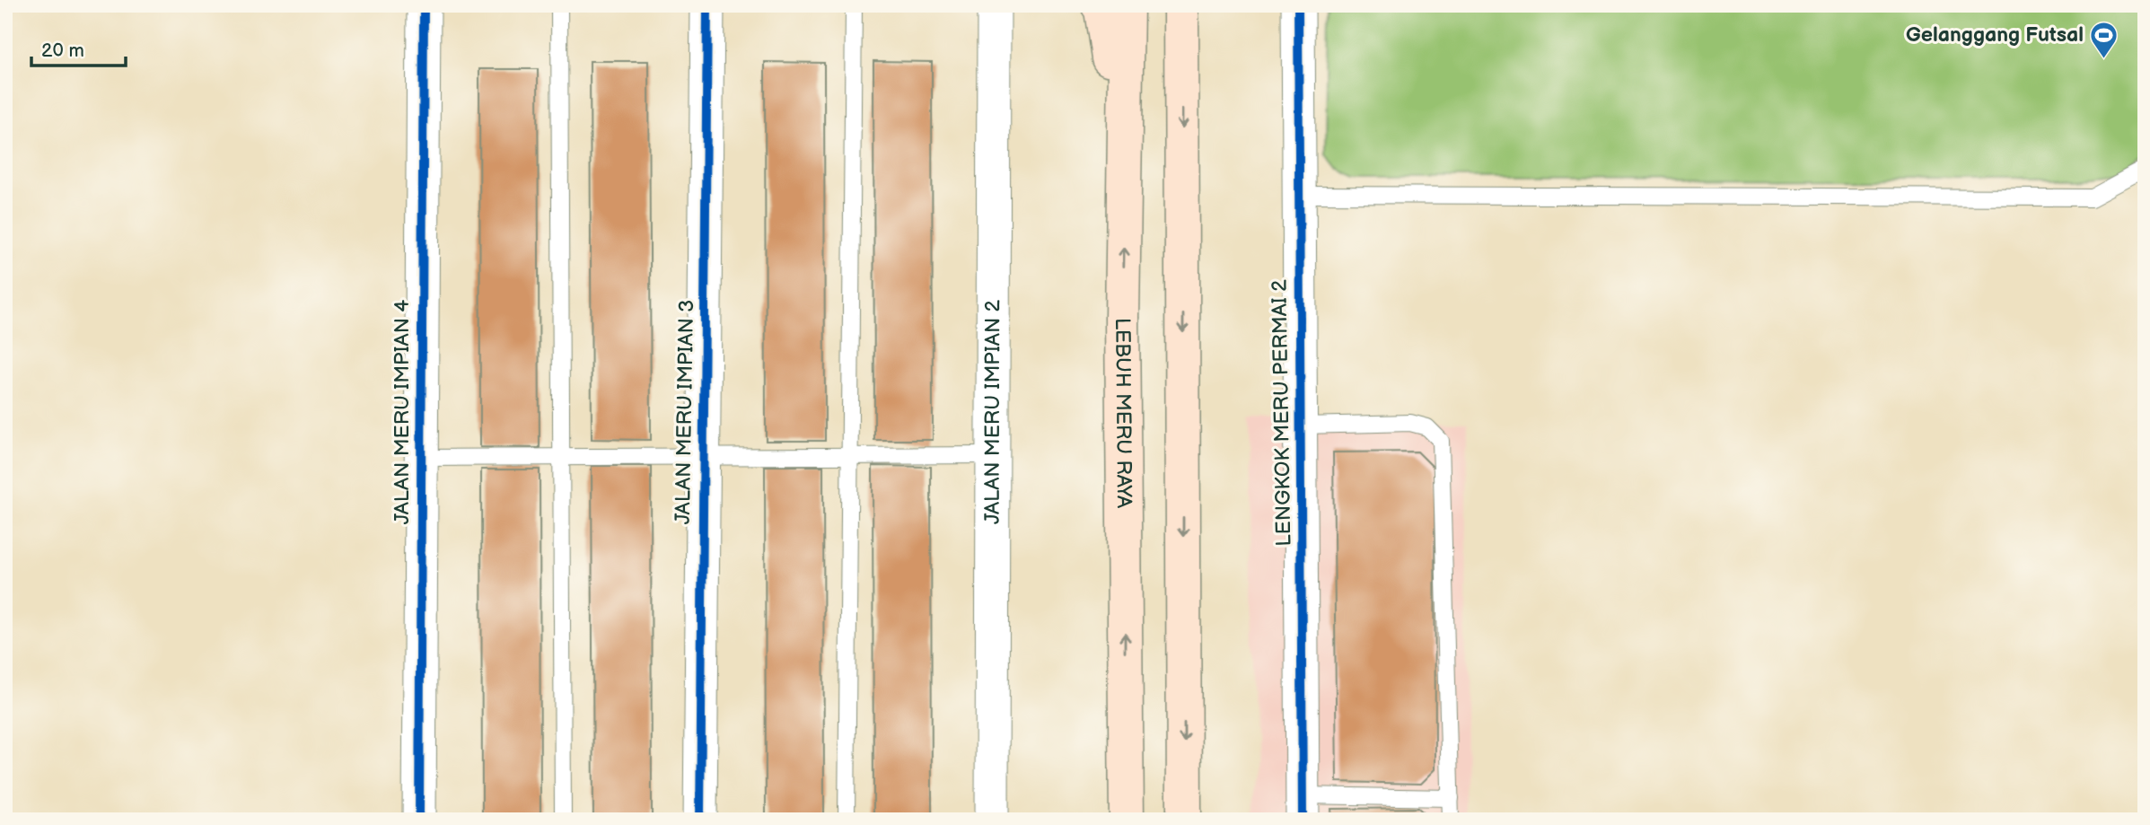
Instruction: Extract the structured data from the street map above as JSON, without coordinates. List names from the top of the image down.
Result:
{
  "streets": {
    "main road": ["LEBUH MERU RAYA"],
    "street": [
      "JALAN MERU IMPIAN 4",
      "JALAN MERU IMPIAN 3",
      "JALAN MERU IMPIAN 2",
      "LENGKOK MERU PERMAI 2"
    ]
  },
  "places": {
    "sports": ["Gelanggang Futsal"]
  },
  "scale_bar": "20 m"
}
